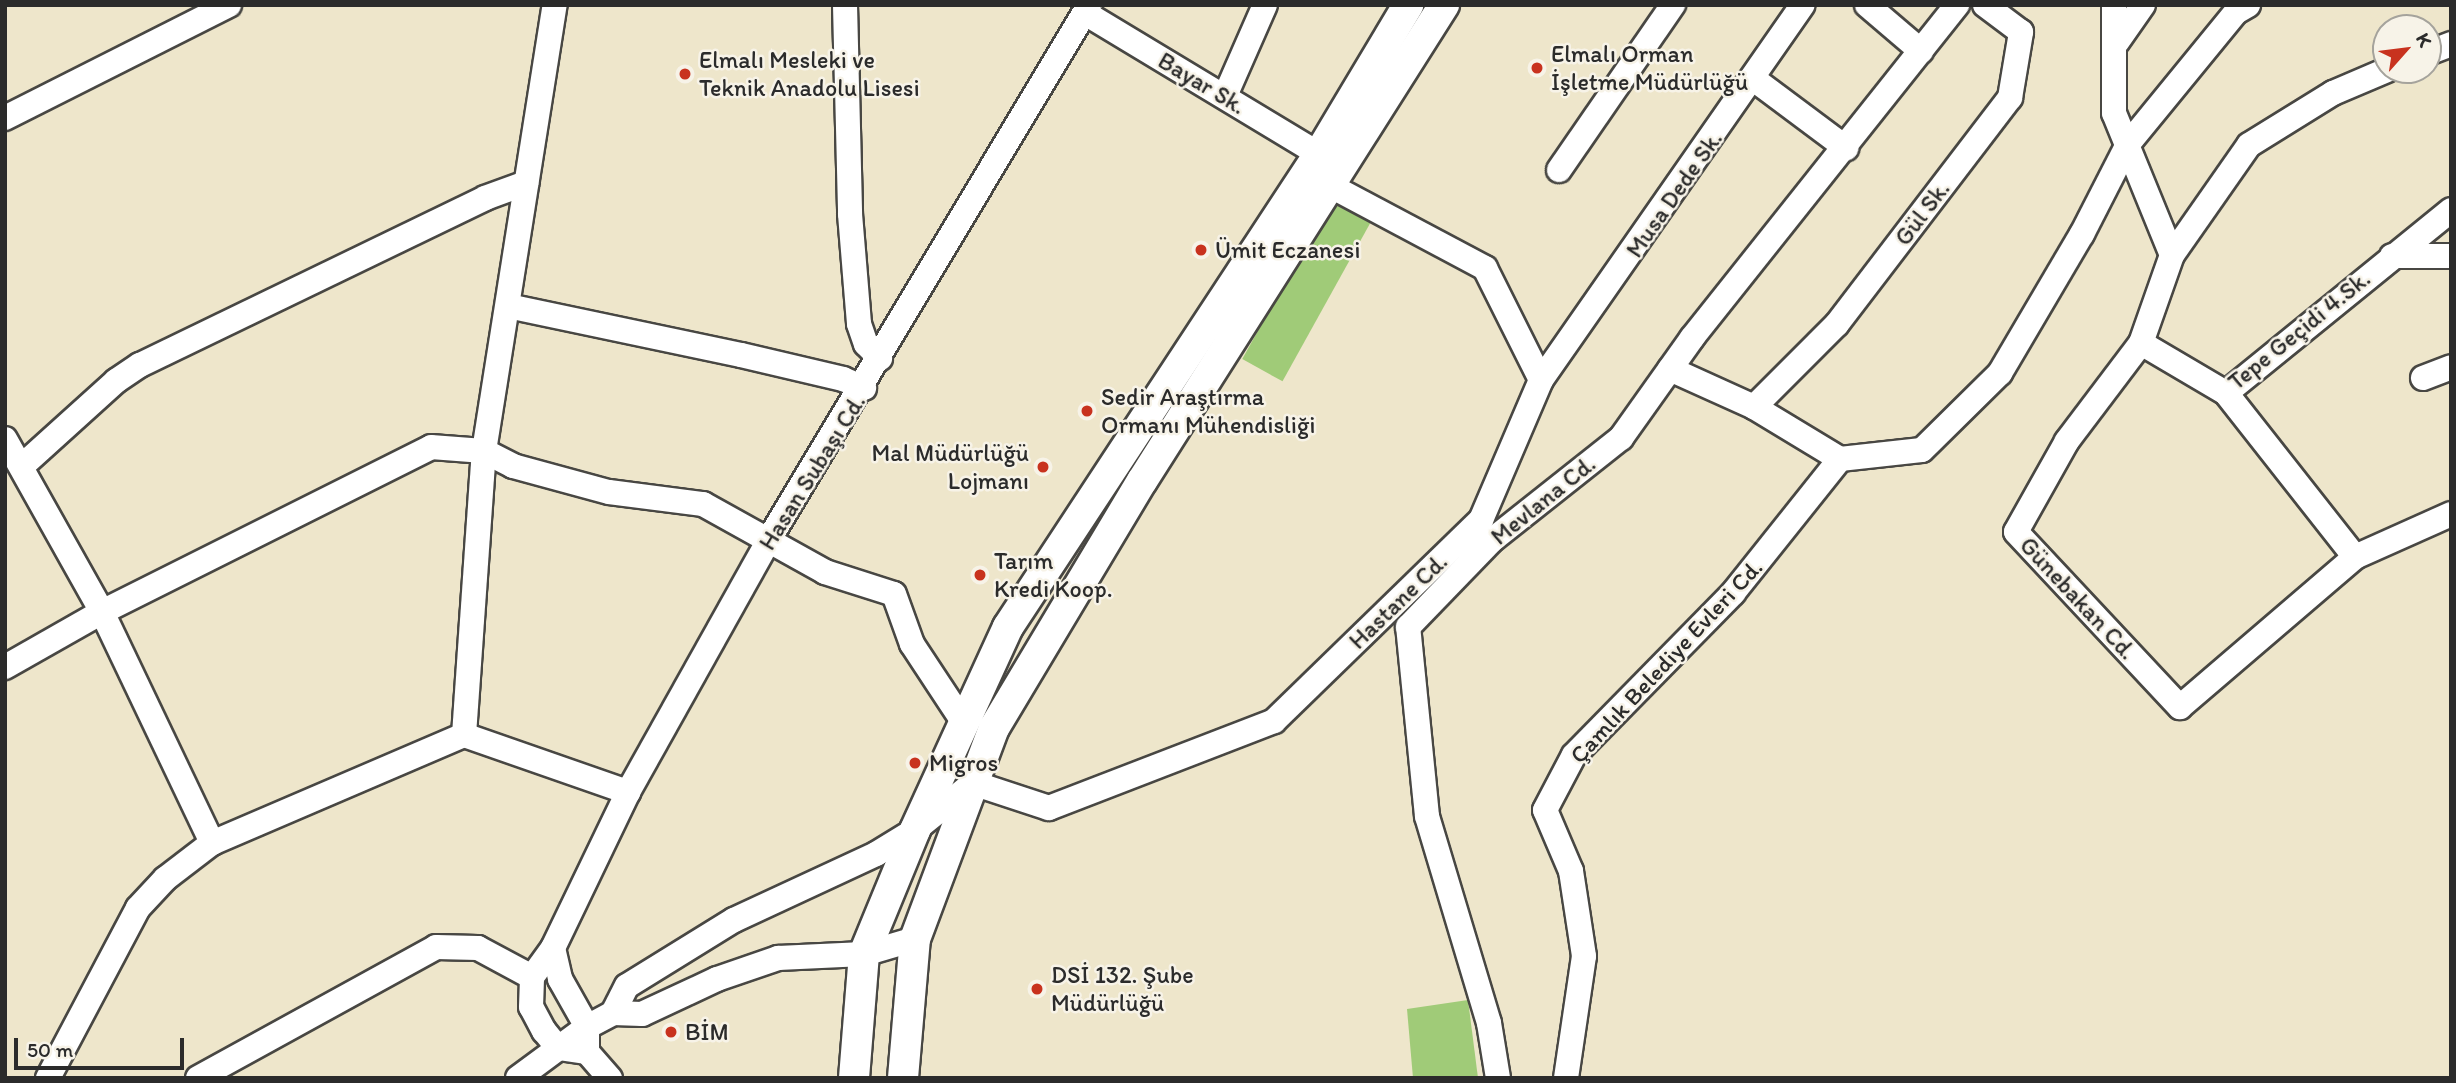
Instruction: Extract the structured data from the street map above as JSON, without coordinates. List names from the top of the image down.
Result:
{
  "streets": {
    "street": [
      "Bayar Sk.",
      "Musa Dede Sk.",
      "Gül Sk.",
      "Tepe Geçidi 4.Sk.",
      "Hasan Subaşı Cd.",
      "Mevlana Cd.",
      "Günebakan Cd.",
      "Hastane Cd.",
      "Çamlık Belediye Evleri Cd."
    ]
  },
  "crossings": [
    ["Bayar Sk.", "Hasan Subaşı Cd."],
    ["Musa Dede Sk.", "Hastane Cd."],
    ["Tepe Geçidi 4.Sk.", "Günebakan Cd."],
    ["Mevlana Cd.", "Hastane Cd."]
  ],
  "places": [
    "Elmalı Orman İşletme Müdürlüğü",
    "Elmalı Mesleki ve Teknik Anadolu Lisesi",
    "Ümit Eczanesi",
    "Sedir Araştırma Ormanı Mühendisliği",
    "Mal Müdürlüğü Lojmanı",
    "Tarım Kredi Koop.",
    "Migros",
    "DSİ 132. Şube Müdürlüğü",
    "BİM"
  ],
  "scale_bar": "50 m",
  "north": "top right"
}
